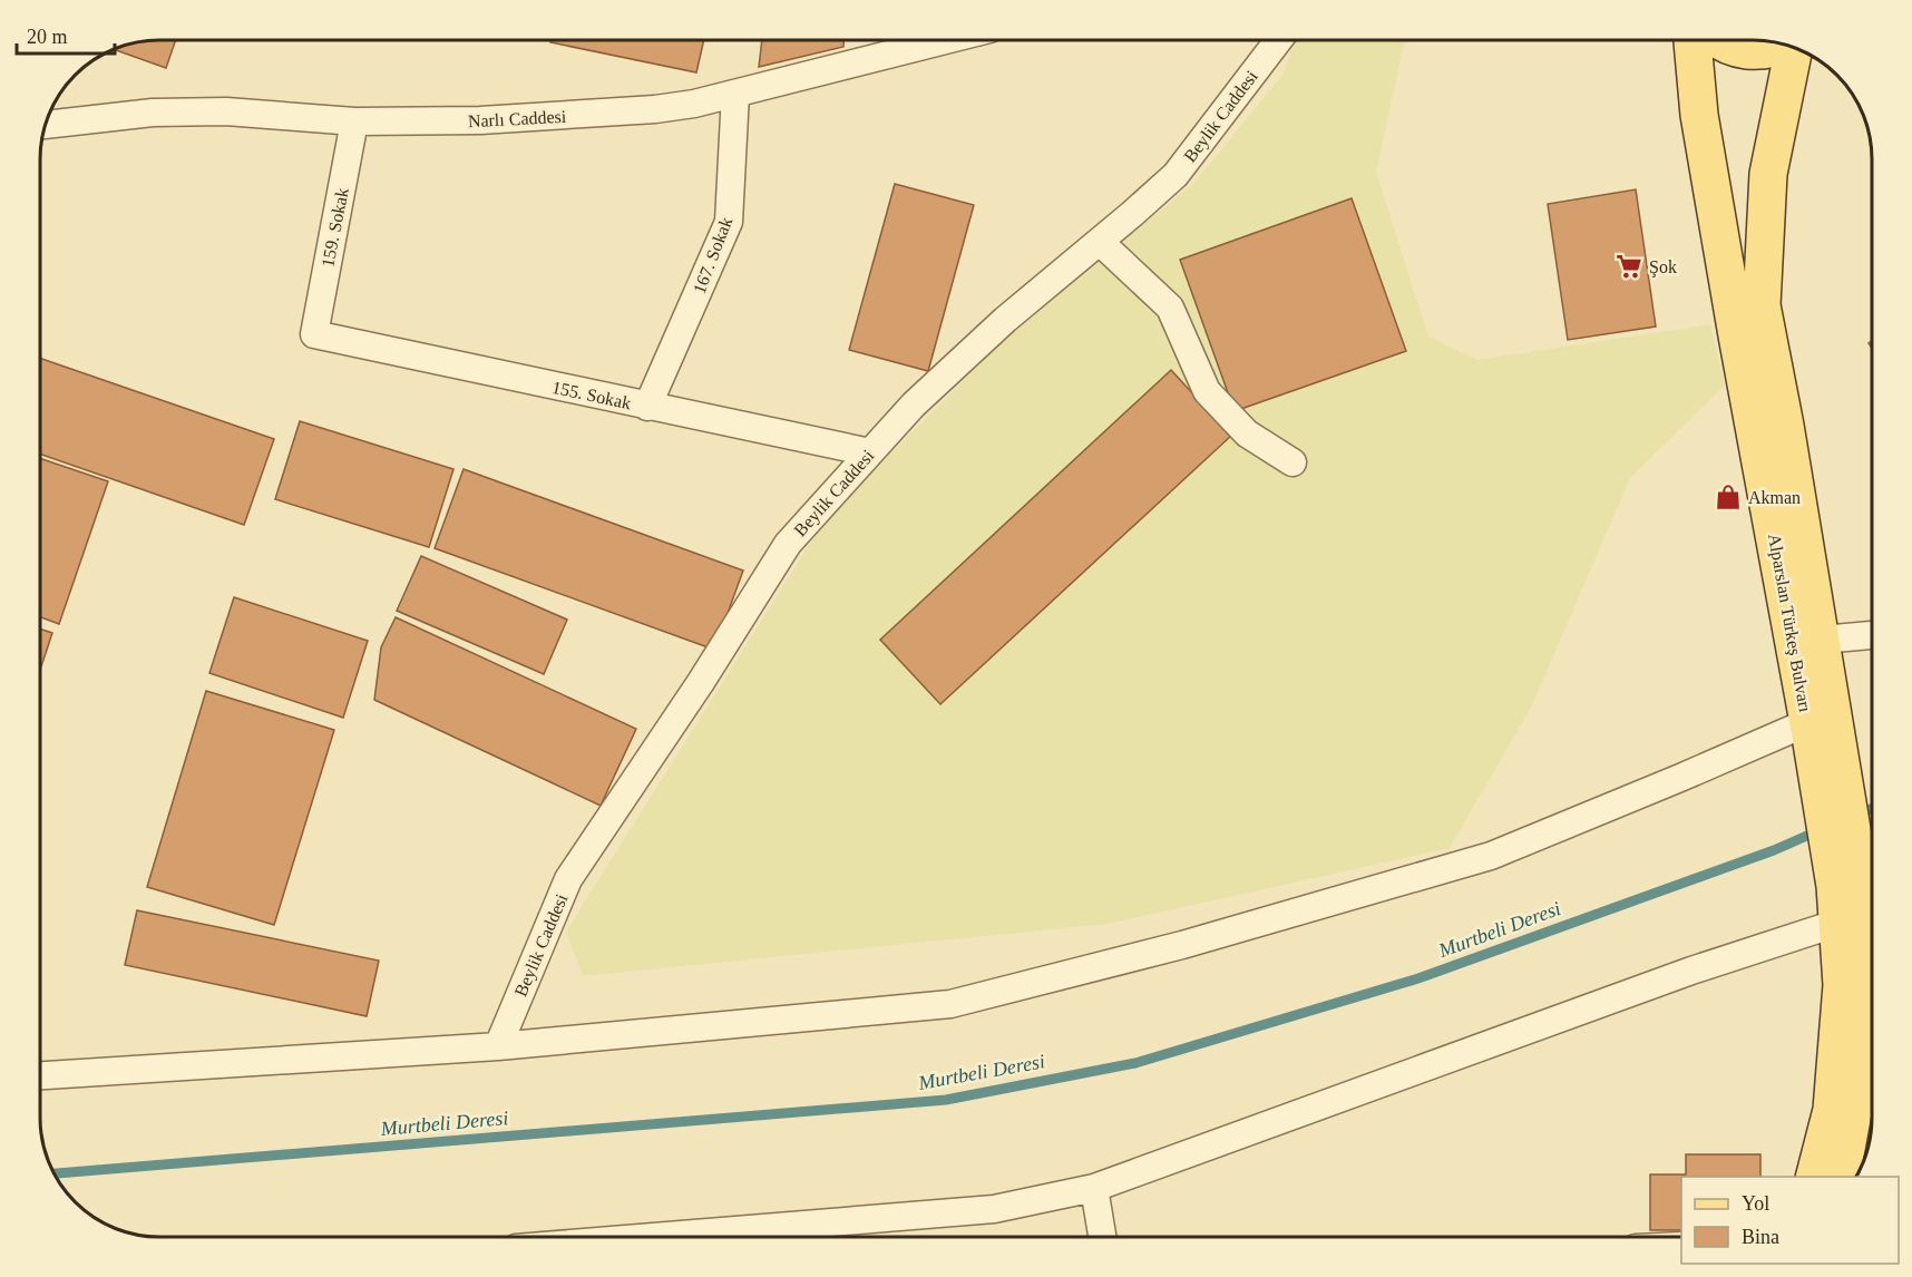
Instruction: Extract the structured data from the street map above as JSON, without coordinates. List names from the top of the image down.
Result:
{
  "streets": {
    "main road": ["Alparslan Türkeş Bulvarı"],
    "street": [
      "Beylik Caddesi",
      "Narlı Caddesi",
      "159. Sokak",
      "167. Sokak",
      "155. Sokak"
    ]
  },
  "crossings": [
    ["Beylik Caddesi", "155. Sokak"],
    ["Narlı Caddesi", "159. Sokak"],
    ["Narlı Caddesi", "167. Sokak"],
    ["159. Sokak", "155. Sokak"],
    ["167. Sokak", "155. Sokak"]
  ],
  "water": ["Murtbeli Deresi"],
  "places": {
    "supermarket": ["Şok"],
    "shop": ["Akman"]
  },
  "legend": ["Yol", "Bina"],
  "scale_bar": "20 m"
}
